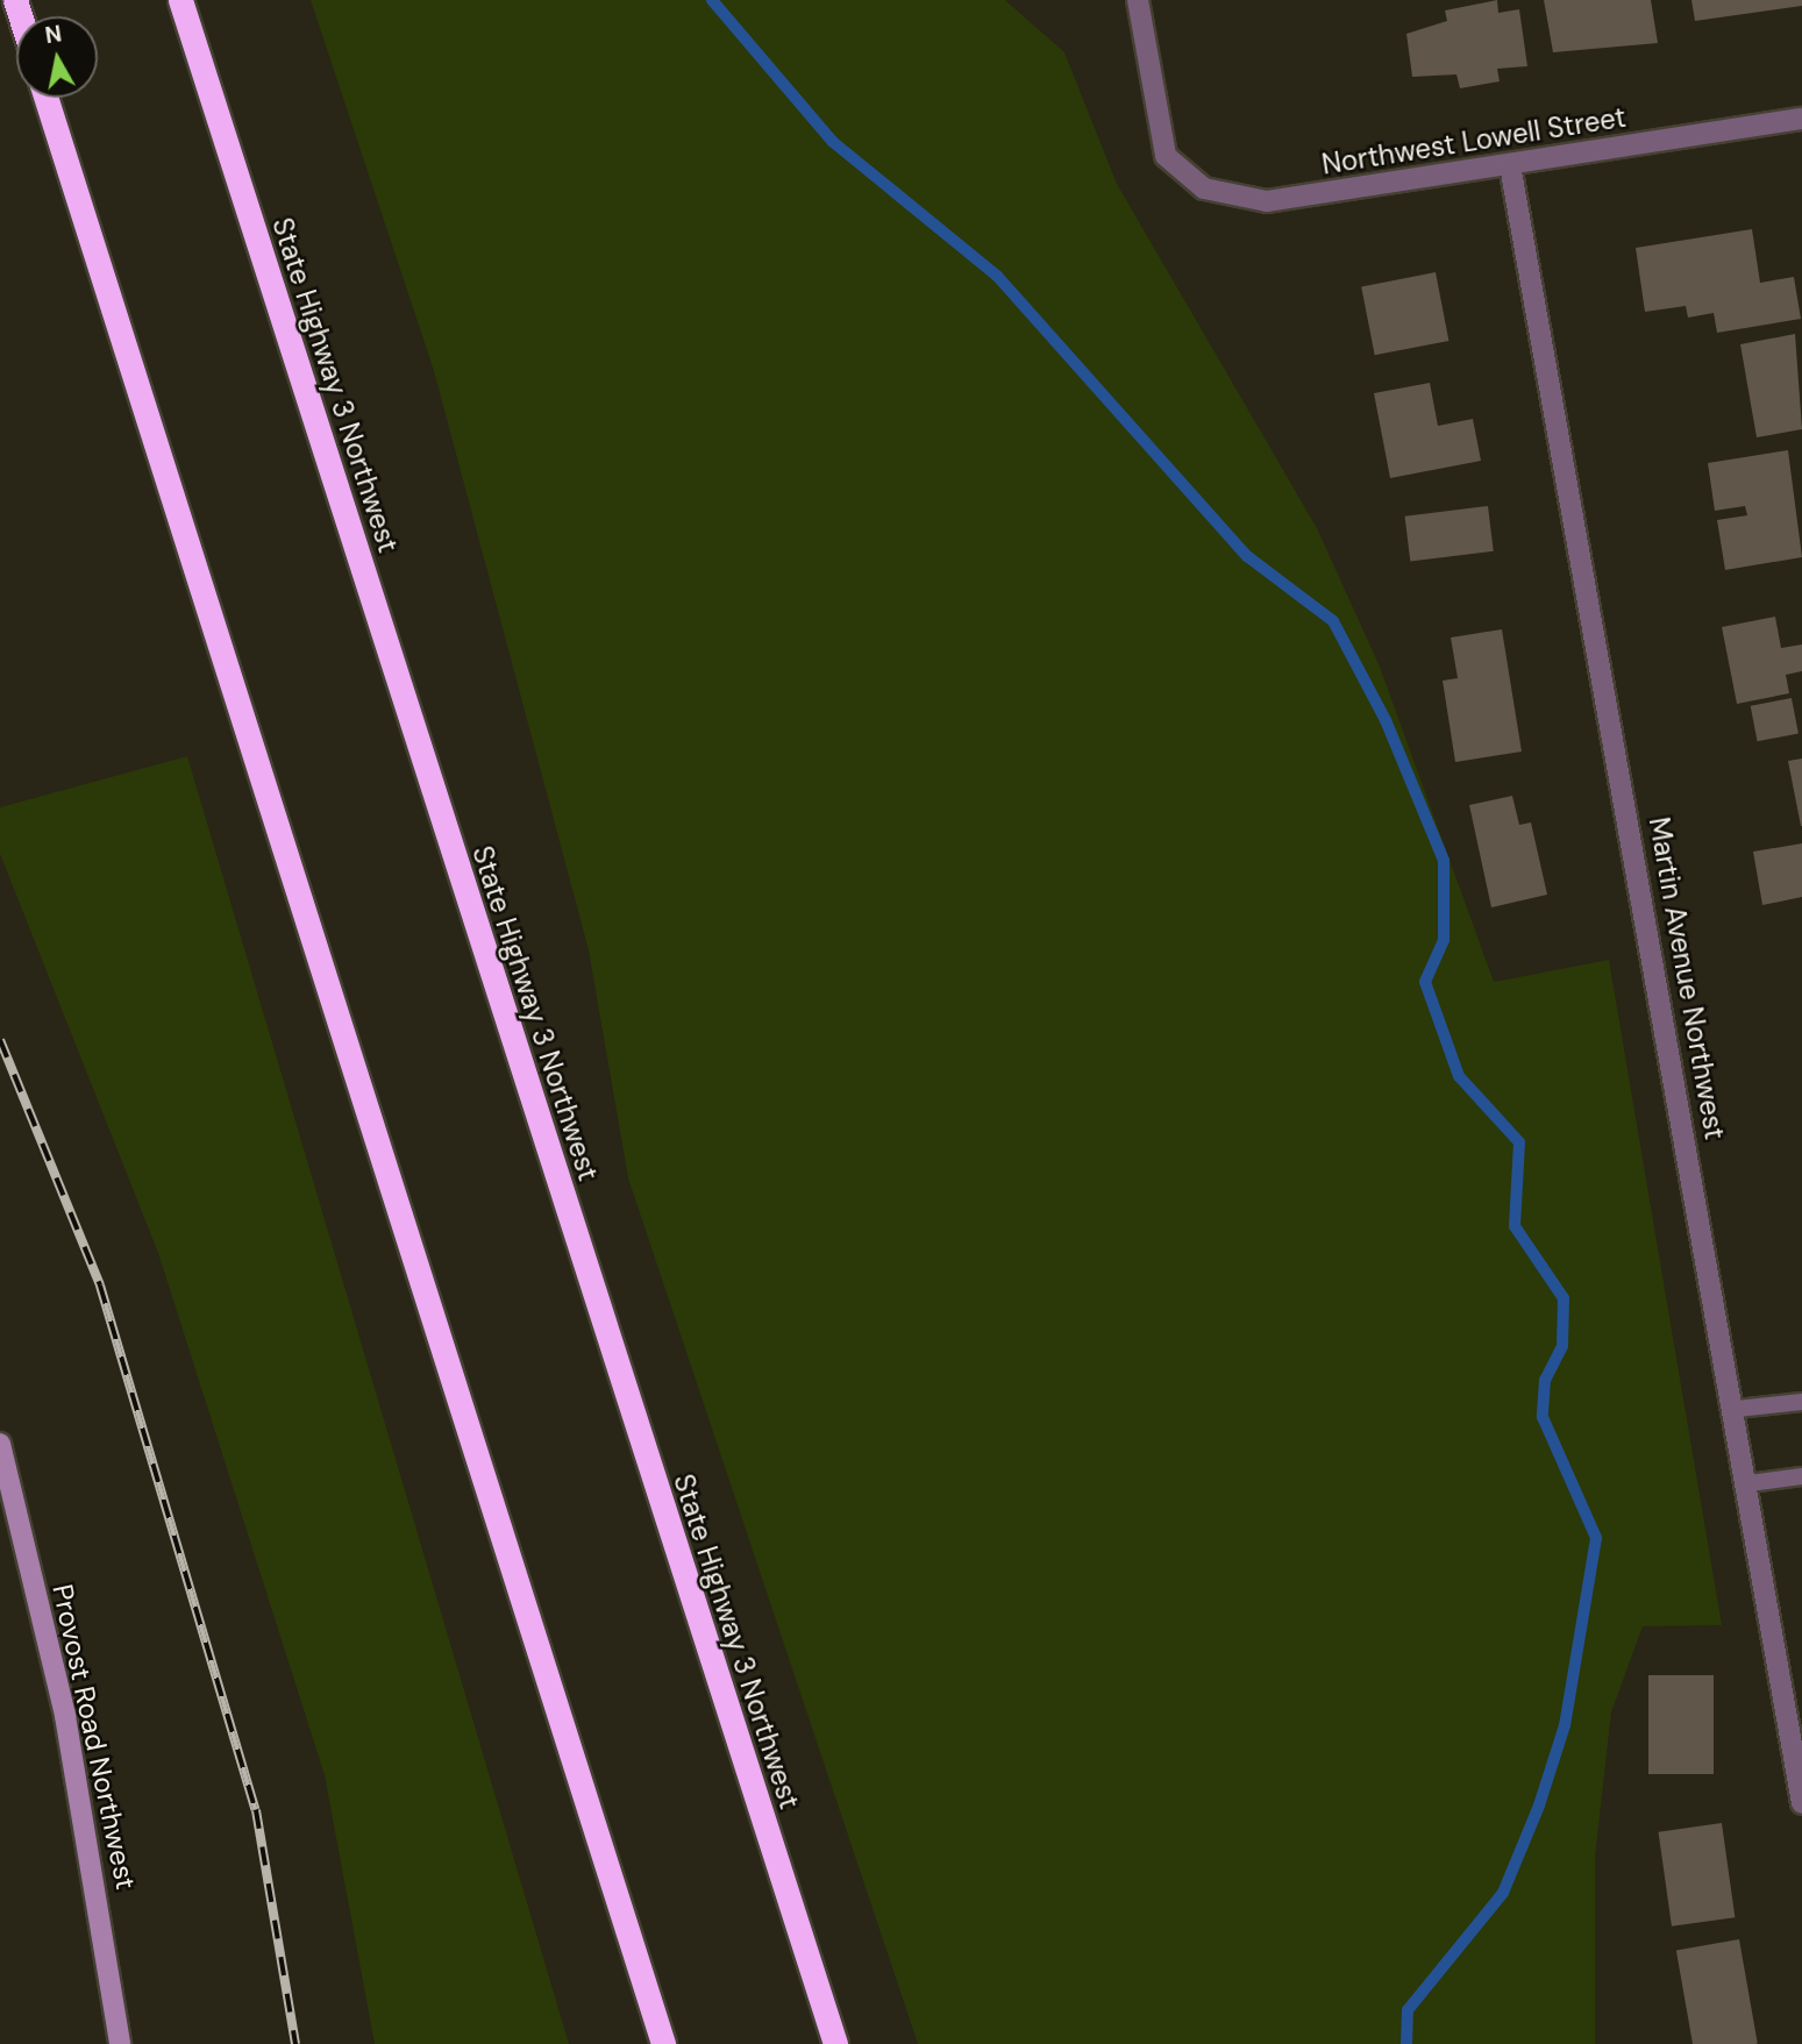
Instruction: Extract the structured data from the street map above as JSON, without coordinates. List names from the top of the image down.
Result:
{
  "streets": {
    "highway": ["State Highway 3 Northwest"],
    "street": ["Northwest Lowell Street", "Martin Avenue Northwest", "Provost Road Northwest"]
  },
  "crossings": [
    ["Northwest Lowell Street", "Martin Avenue Northwest"]
  ],
  "north": "top"
}
